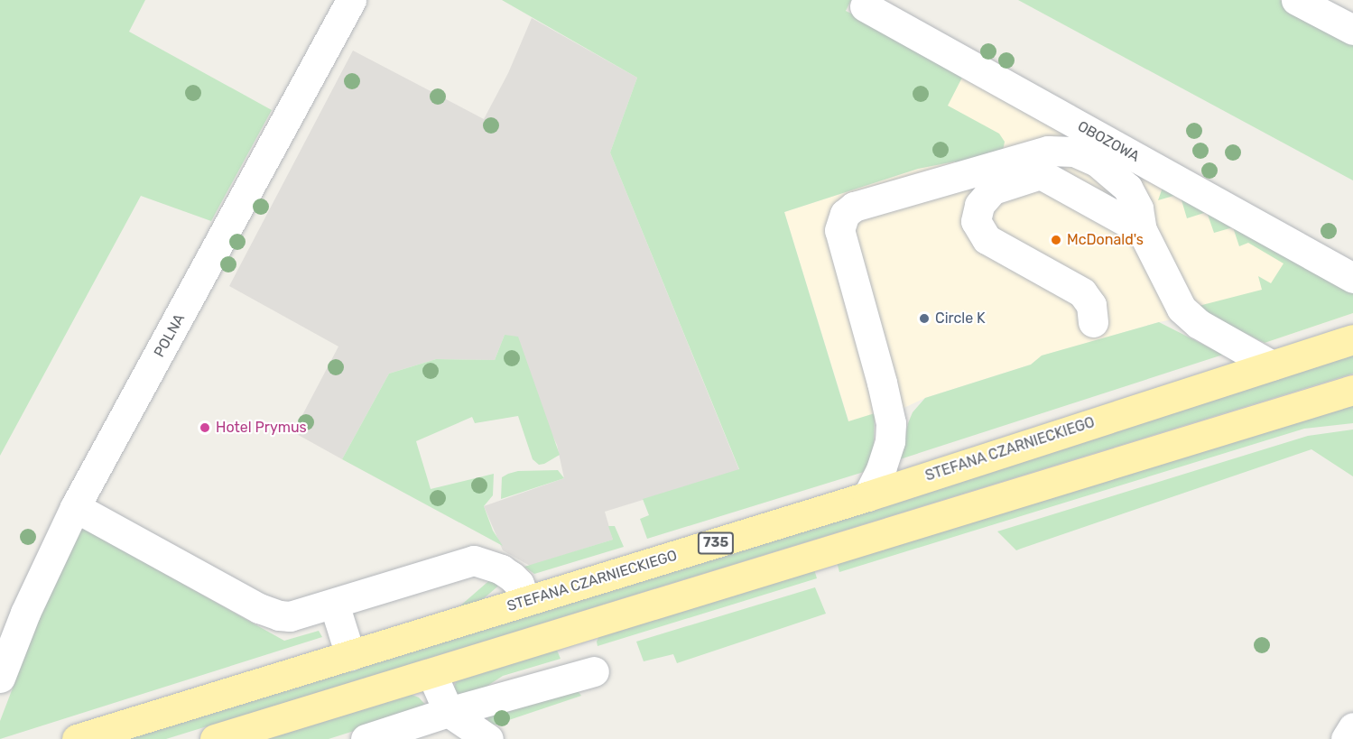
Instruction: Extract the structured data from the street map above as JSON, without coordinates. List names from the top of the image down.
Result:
{
  "streets": {
    "main road": ["STEFANA CZARNIECKIEGO", "735"],
    "street": ["OBOZOWA", "POLNA"]
  },
  "places": ["McDonald's", "Circle K", "Hotel Prymus"]
}
